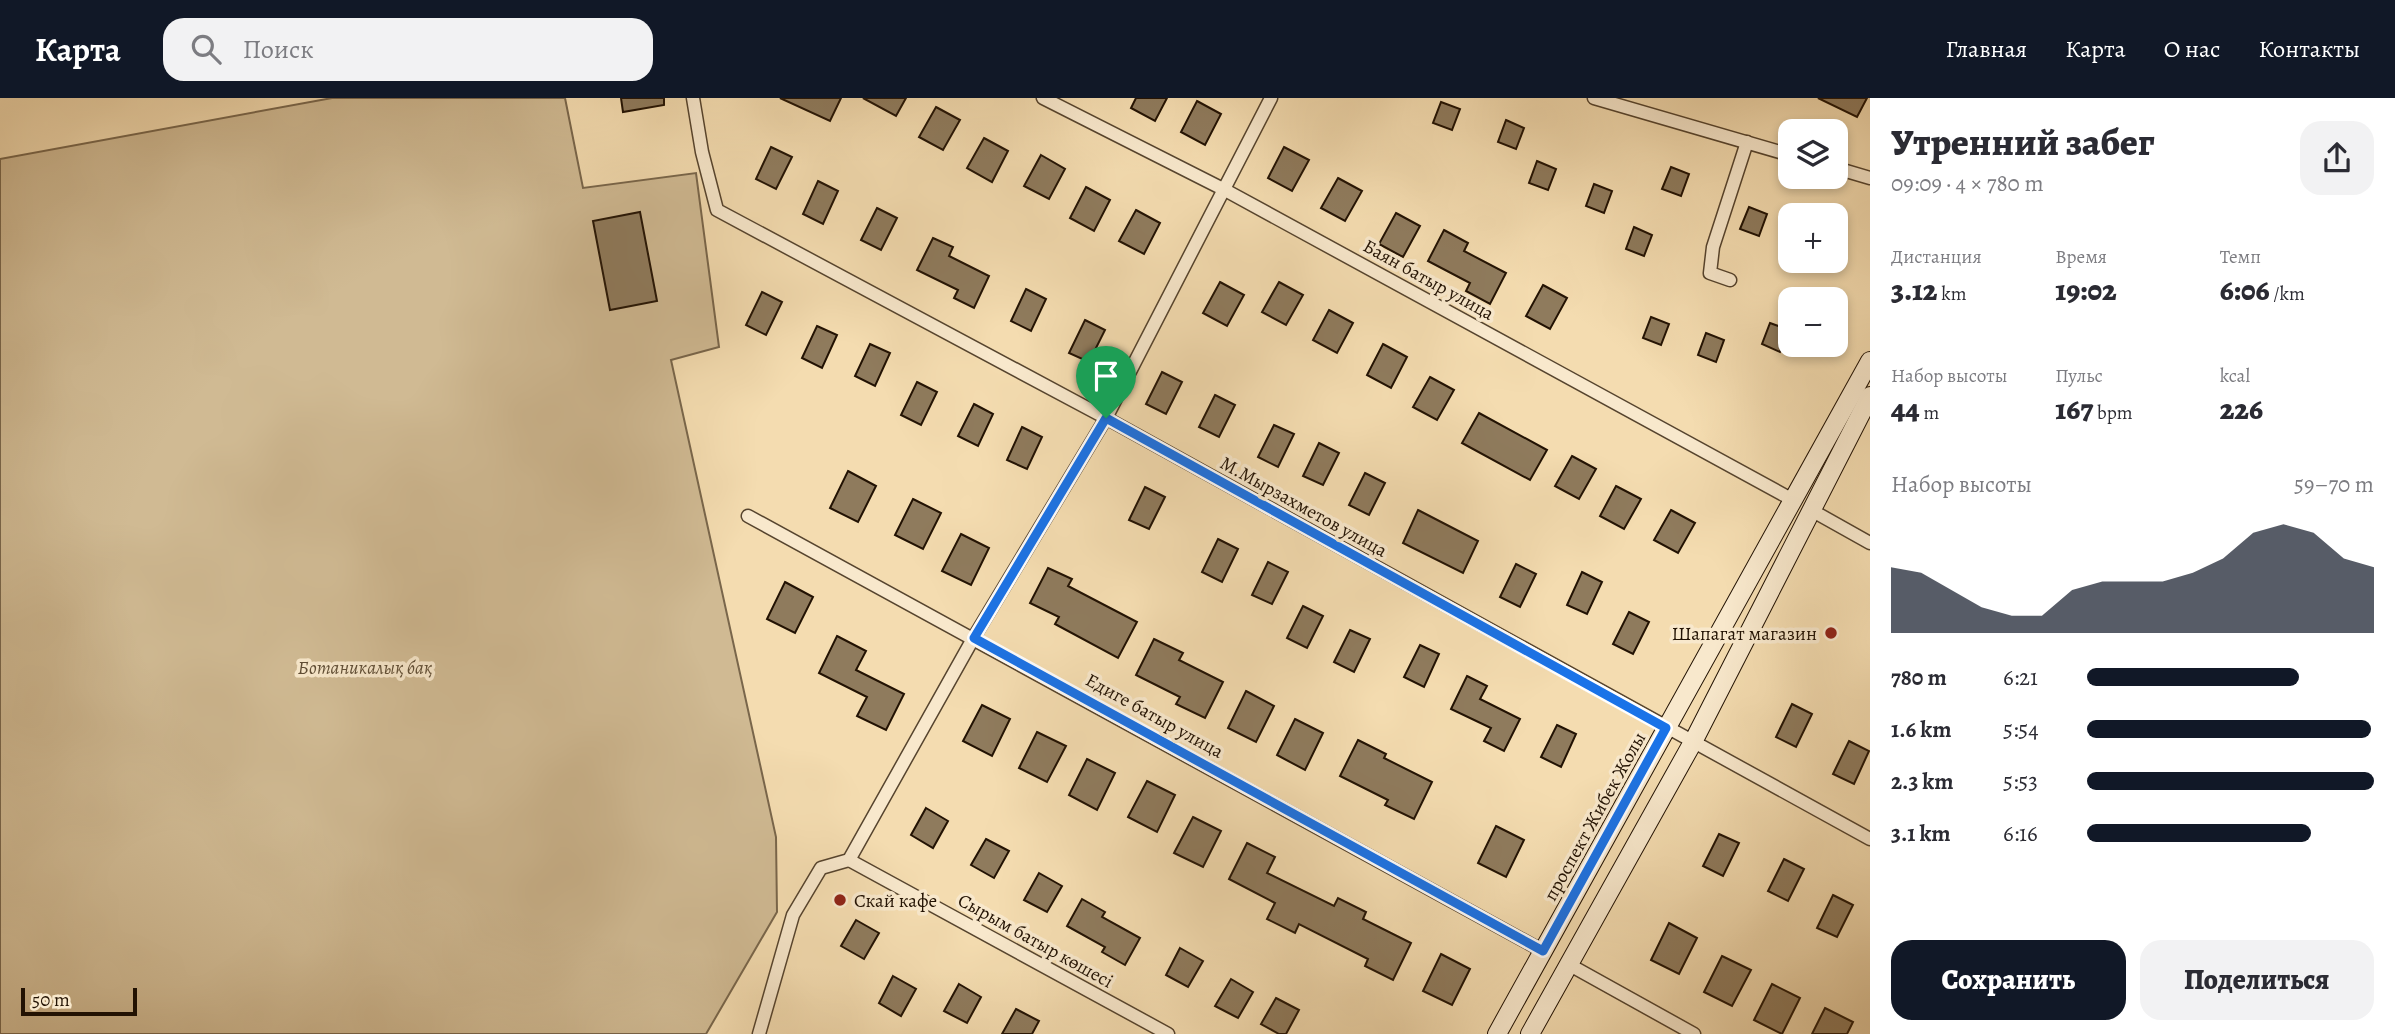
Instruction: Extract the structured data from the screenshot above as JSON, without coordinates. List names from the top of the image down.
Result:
{
  "streets": {
    "street": [
      "Баян батыр улица",
      "М.Мырзахметов улица",
      "Едиге батыр улица",
      "проспект Жибек Жолы",
      "Сырым батыр көшесі"
    ]
  },
  "crossings": [
    ["Баян батыр улица", "проспект Жибек Жолы"],
    ["М.Мырзахметов улица", "проспект Жибек Жолы"],
    ["Едиге батыр улица", "проспект Жибек Жолы"]
  ],
  "parks": ["Ботаникалық бақ"],
  "places": ["Шапагат магазин", "Скай кафе"],
  "scale_bar": "50 m",
  "page": {
    "header": "Карта",
    "search": "Поиск",
    "nav": [
      "Главная",
      "Карта",
      "О нас",
      "Контакты"
    ],
    "heading": ["Утренний забег", "09:09 · 4 × 780 m"],
    "map_buttons": ["+", "−"],
    "stats": [
      ["Дистанция", "3.12 km"],
      ["Время", "19:02"],
      ["Темп", "6:06 /km"],
      ["Набор высоты", "44 m"],
      ["Пульс", "167 bpm"],
      ["kcal", "226"]
    ],
    "chart": ["Набор высоты", "59–70 m"],
    "list": [
      {
        "name": "780 m",
        "note": "6:21"
      },
      {
        "name": "1.6 km",
        "note": "5:54"
      },
      {
        "name": "2.3 km",
        "note": "5:53"
      },
      {
        "name": "3.1 km",
        "note": "6:16"
      }
    ],
    "buttons": ["Сохранить", "Поделиться"],
    "scale": "50 m"
  }
}
